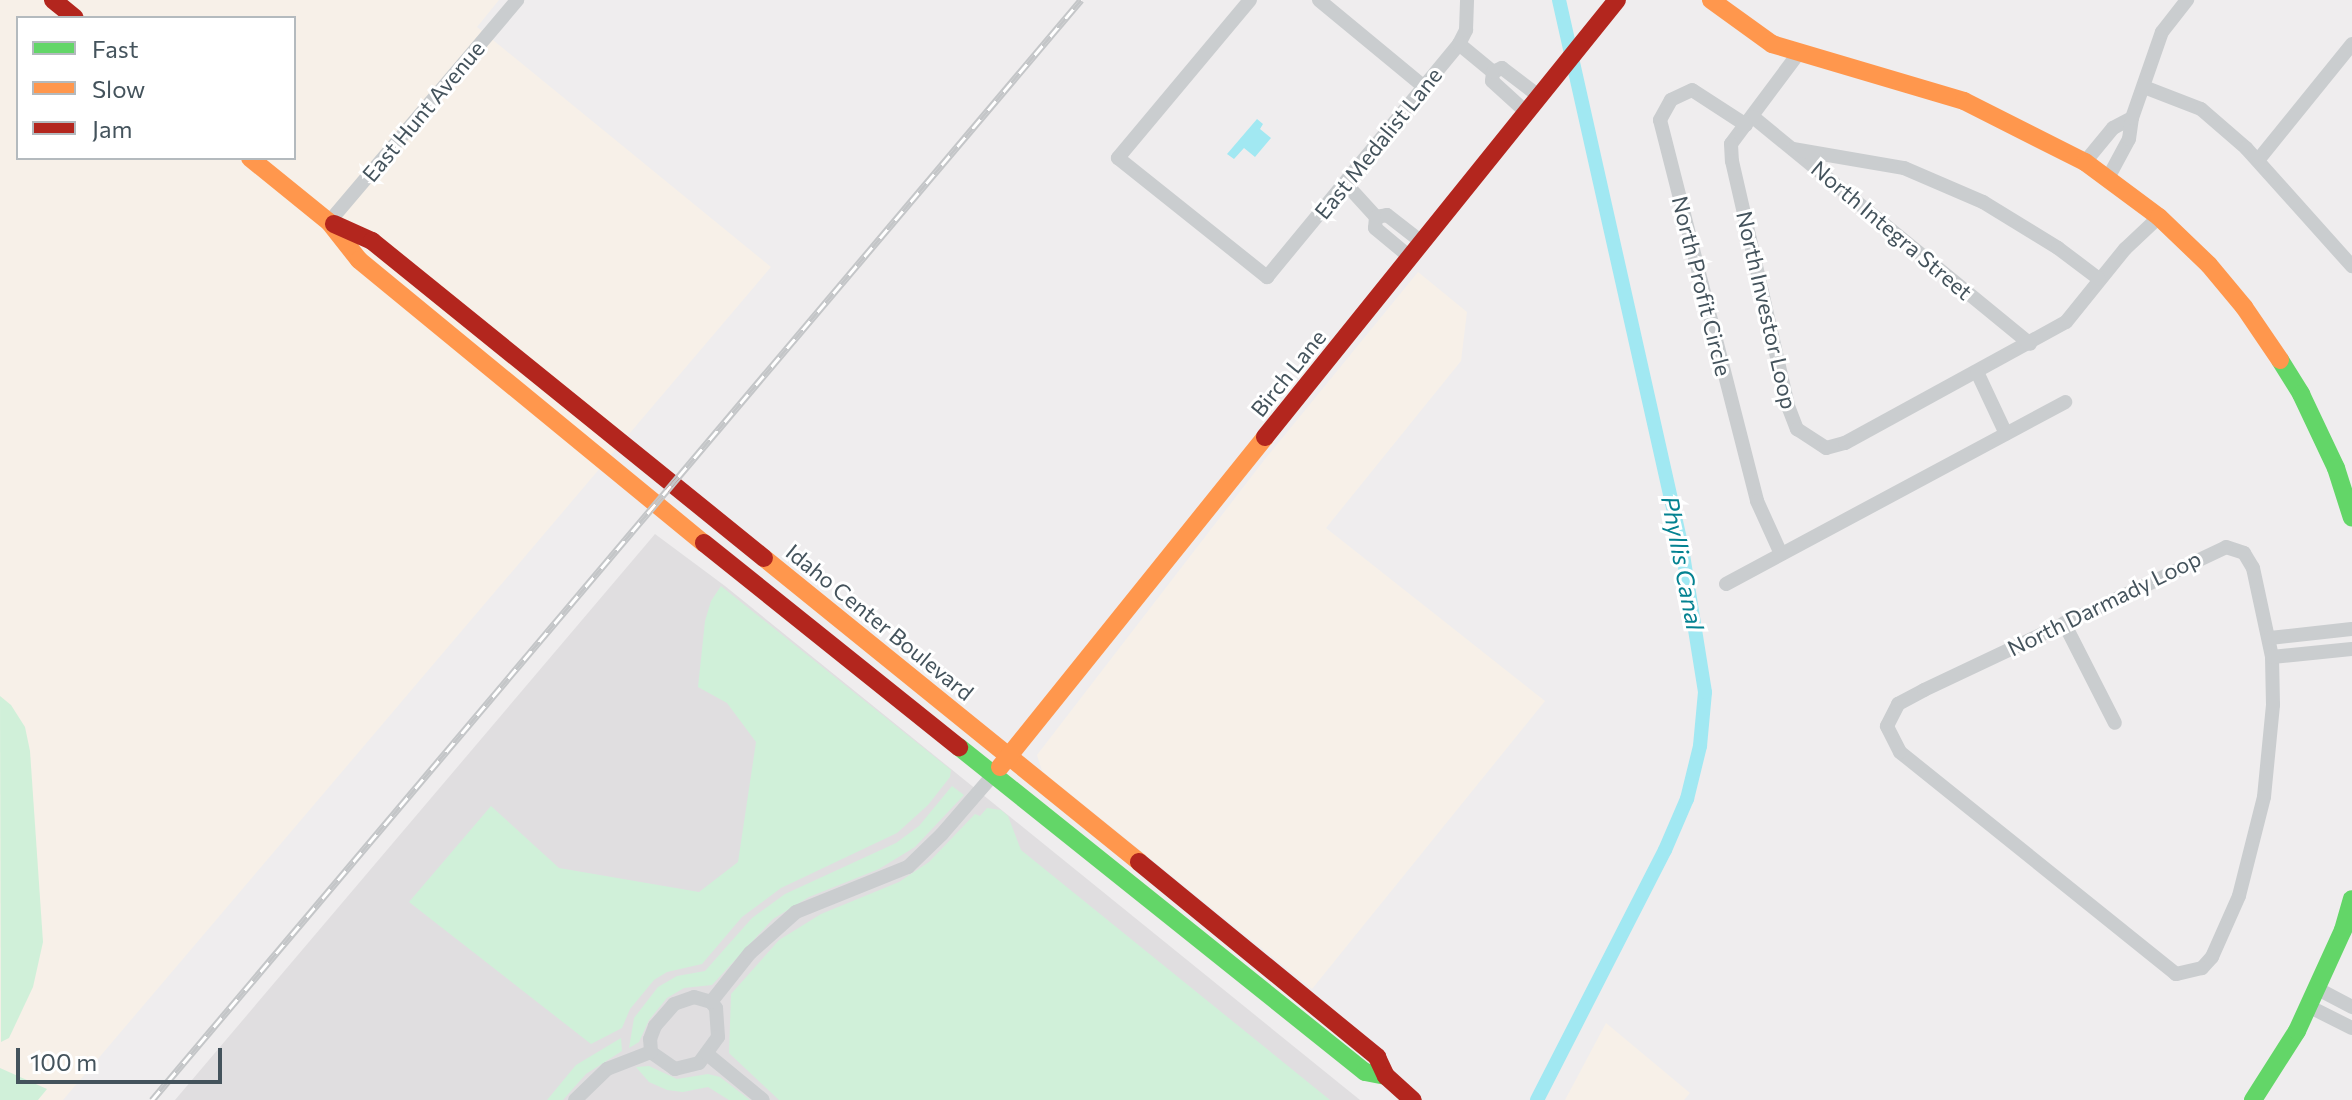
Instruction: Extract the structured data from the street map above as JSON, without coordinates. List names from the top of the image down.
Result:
{
  "streets": {
    "main road": ["Birch Lane", "Idaho Center Boulevard"],
    "street": [
      "East Hunt Avenue",
      "East Medalist Lane",
      "North Integra Street",
      "North Profit Circle",
      "North Investor Loop",
      "North Darmady Loop"
    ]
  },
  "crossings": [
    ["East Hunt Avenue", "Idaho Center Boulevard"],
    ["North Integra Street", "North Profit Circle"],
    ["North Integra Street", "North Investor Loop"],
    ["North Profit Circle", "North Investor Loop"],
    ["Birch Lane", "Idaho Center Boulevard"]
  ],
  "water": ["Phyllis Canal"],
  "legend": ["Fast", "Slow", "Jam"],
  "scale_bar": "100 m"
}
